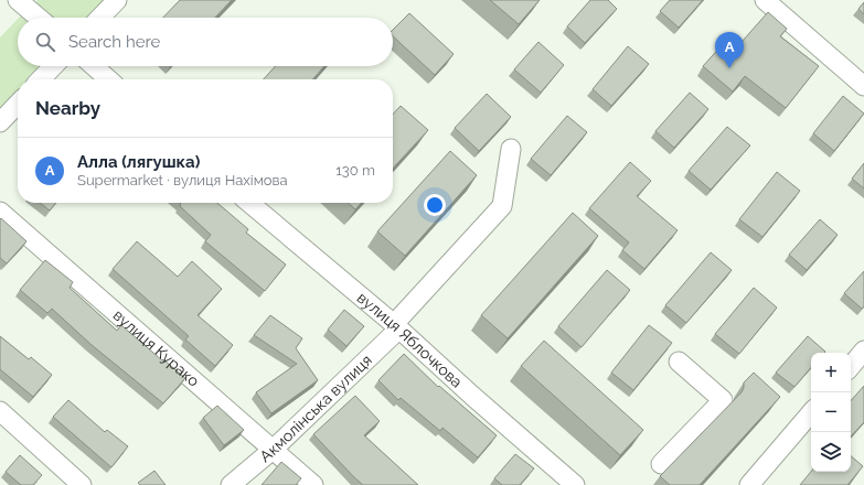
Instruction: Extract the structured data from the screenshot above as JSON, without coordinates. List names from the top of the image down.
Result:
{
  "streets": {
    "street": ["вулиця Яблочкова", "вулиця Курако", "Акмолінська вулиця"]
  },
  "crossings": [
    ["вулиця Яблочкова", "Акмолінська вулиця"],
    ["вулиця Курако", "Акмолінська вулиця"]
  ],
  "page": {
    "search": "Search here",
    "pins": "A",
    "heading": "Nearby",
    "list": [
      {
        "mark": "A",
        "name": "Алла (лягушка)",
        "note": "Supermarket · вулиця Нахімова",
        "value": "130 m"
      }
    ],
    "map_buttons": ["+", "−"]
  }
}
